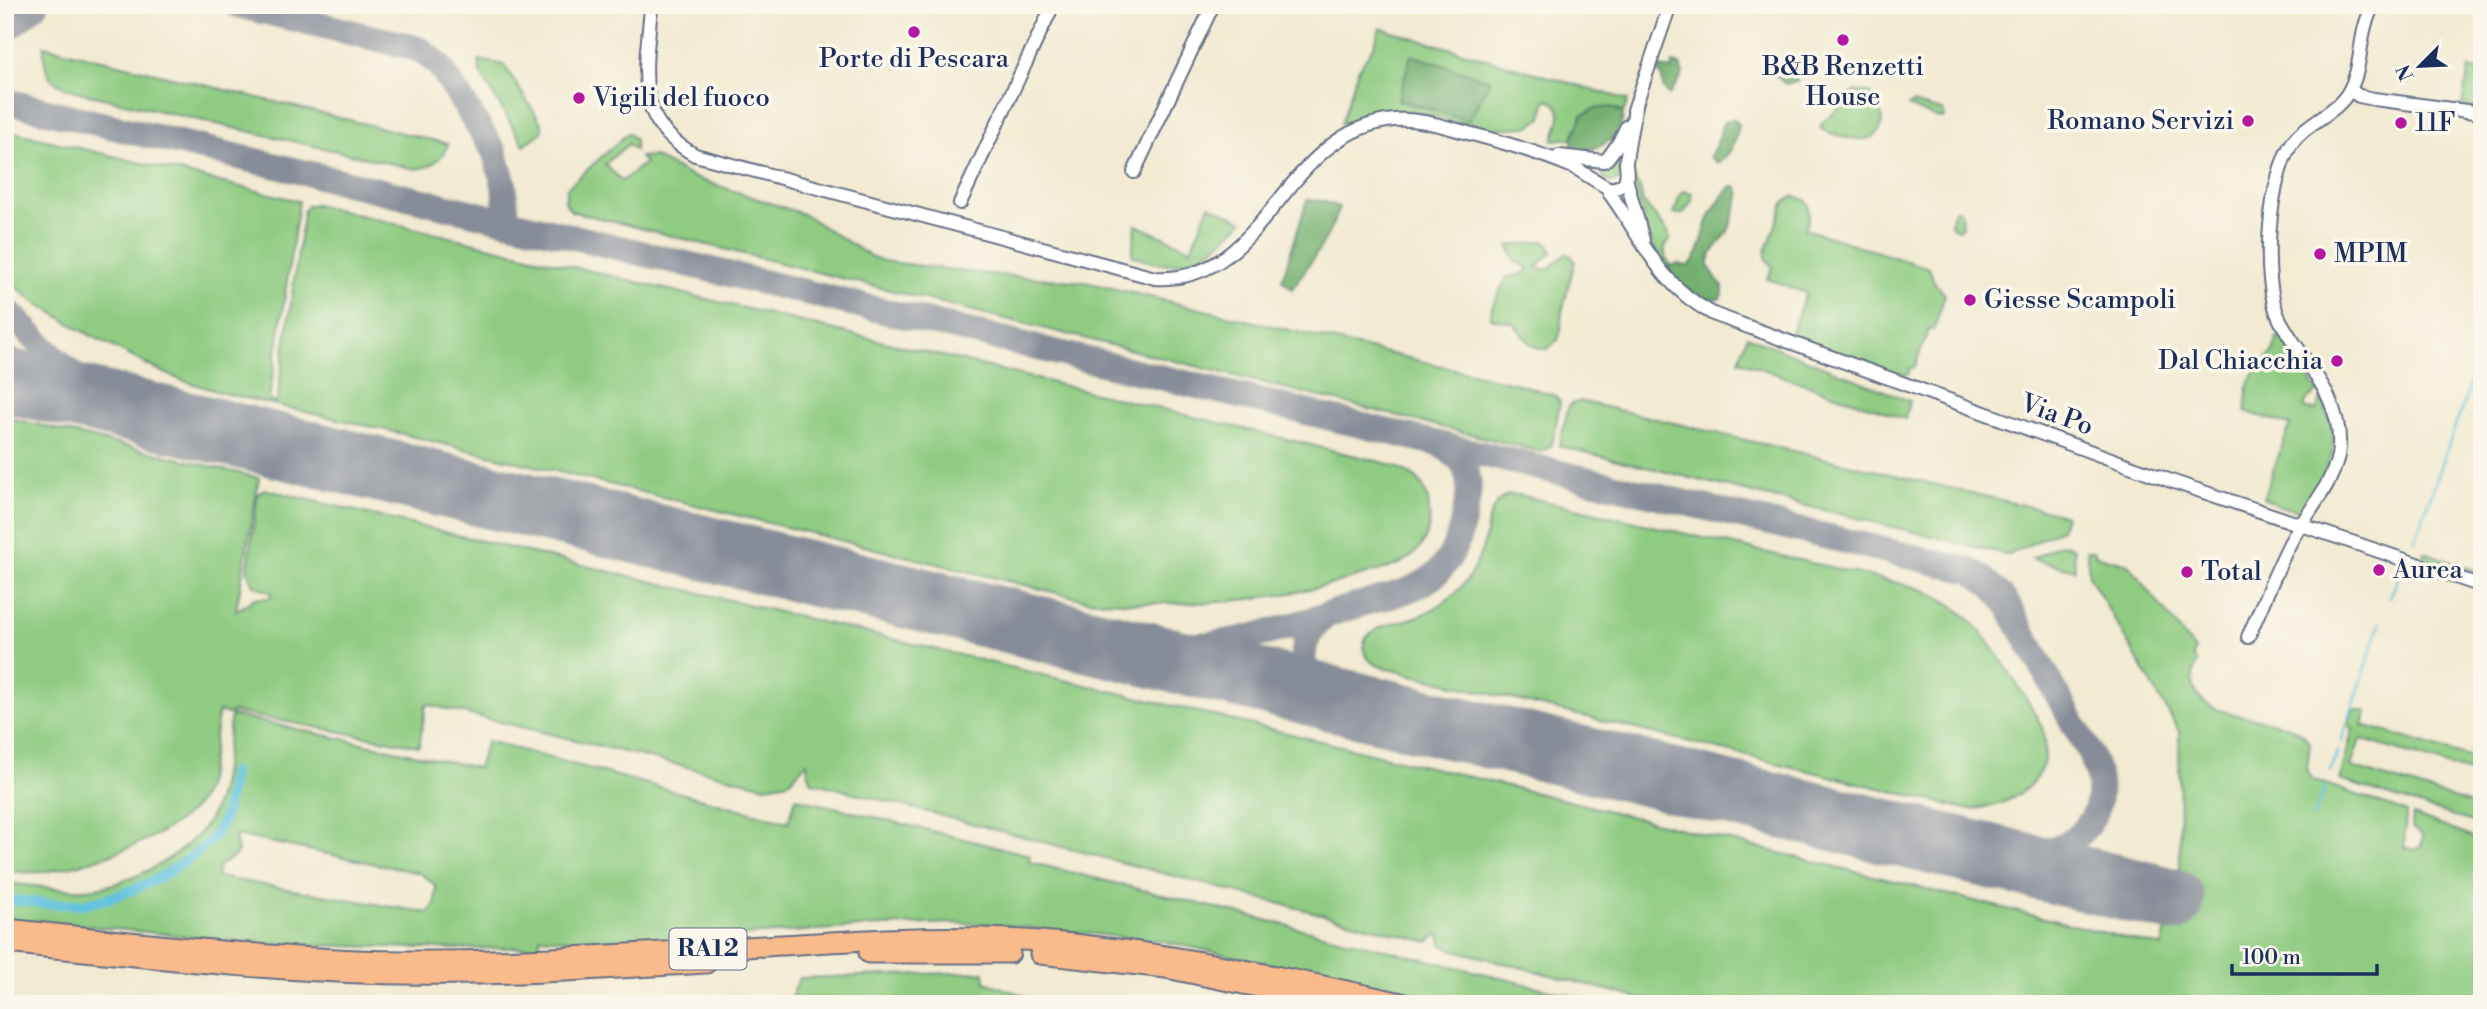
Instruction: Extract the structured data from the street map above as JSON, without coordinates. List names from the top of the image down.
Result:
{
  "streets": {
    "highway": ["RA12"],
    "street": ["Via Po"]
  },
  "places": [
    "Porte di Pescara",
    "B&B Renzetti House",
    "Vigili del fuoco",
    "Romano Servizi",
    "11F",
    "MPIM",
    "Giesse Scampoli",
    "Dal Chiacchia",
    "Aurea",
    "Total"
  ],
  "scale_bar": "100 m",
  "north": "bottom left"
}
